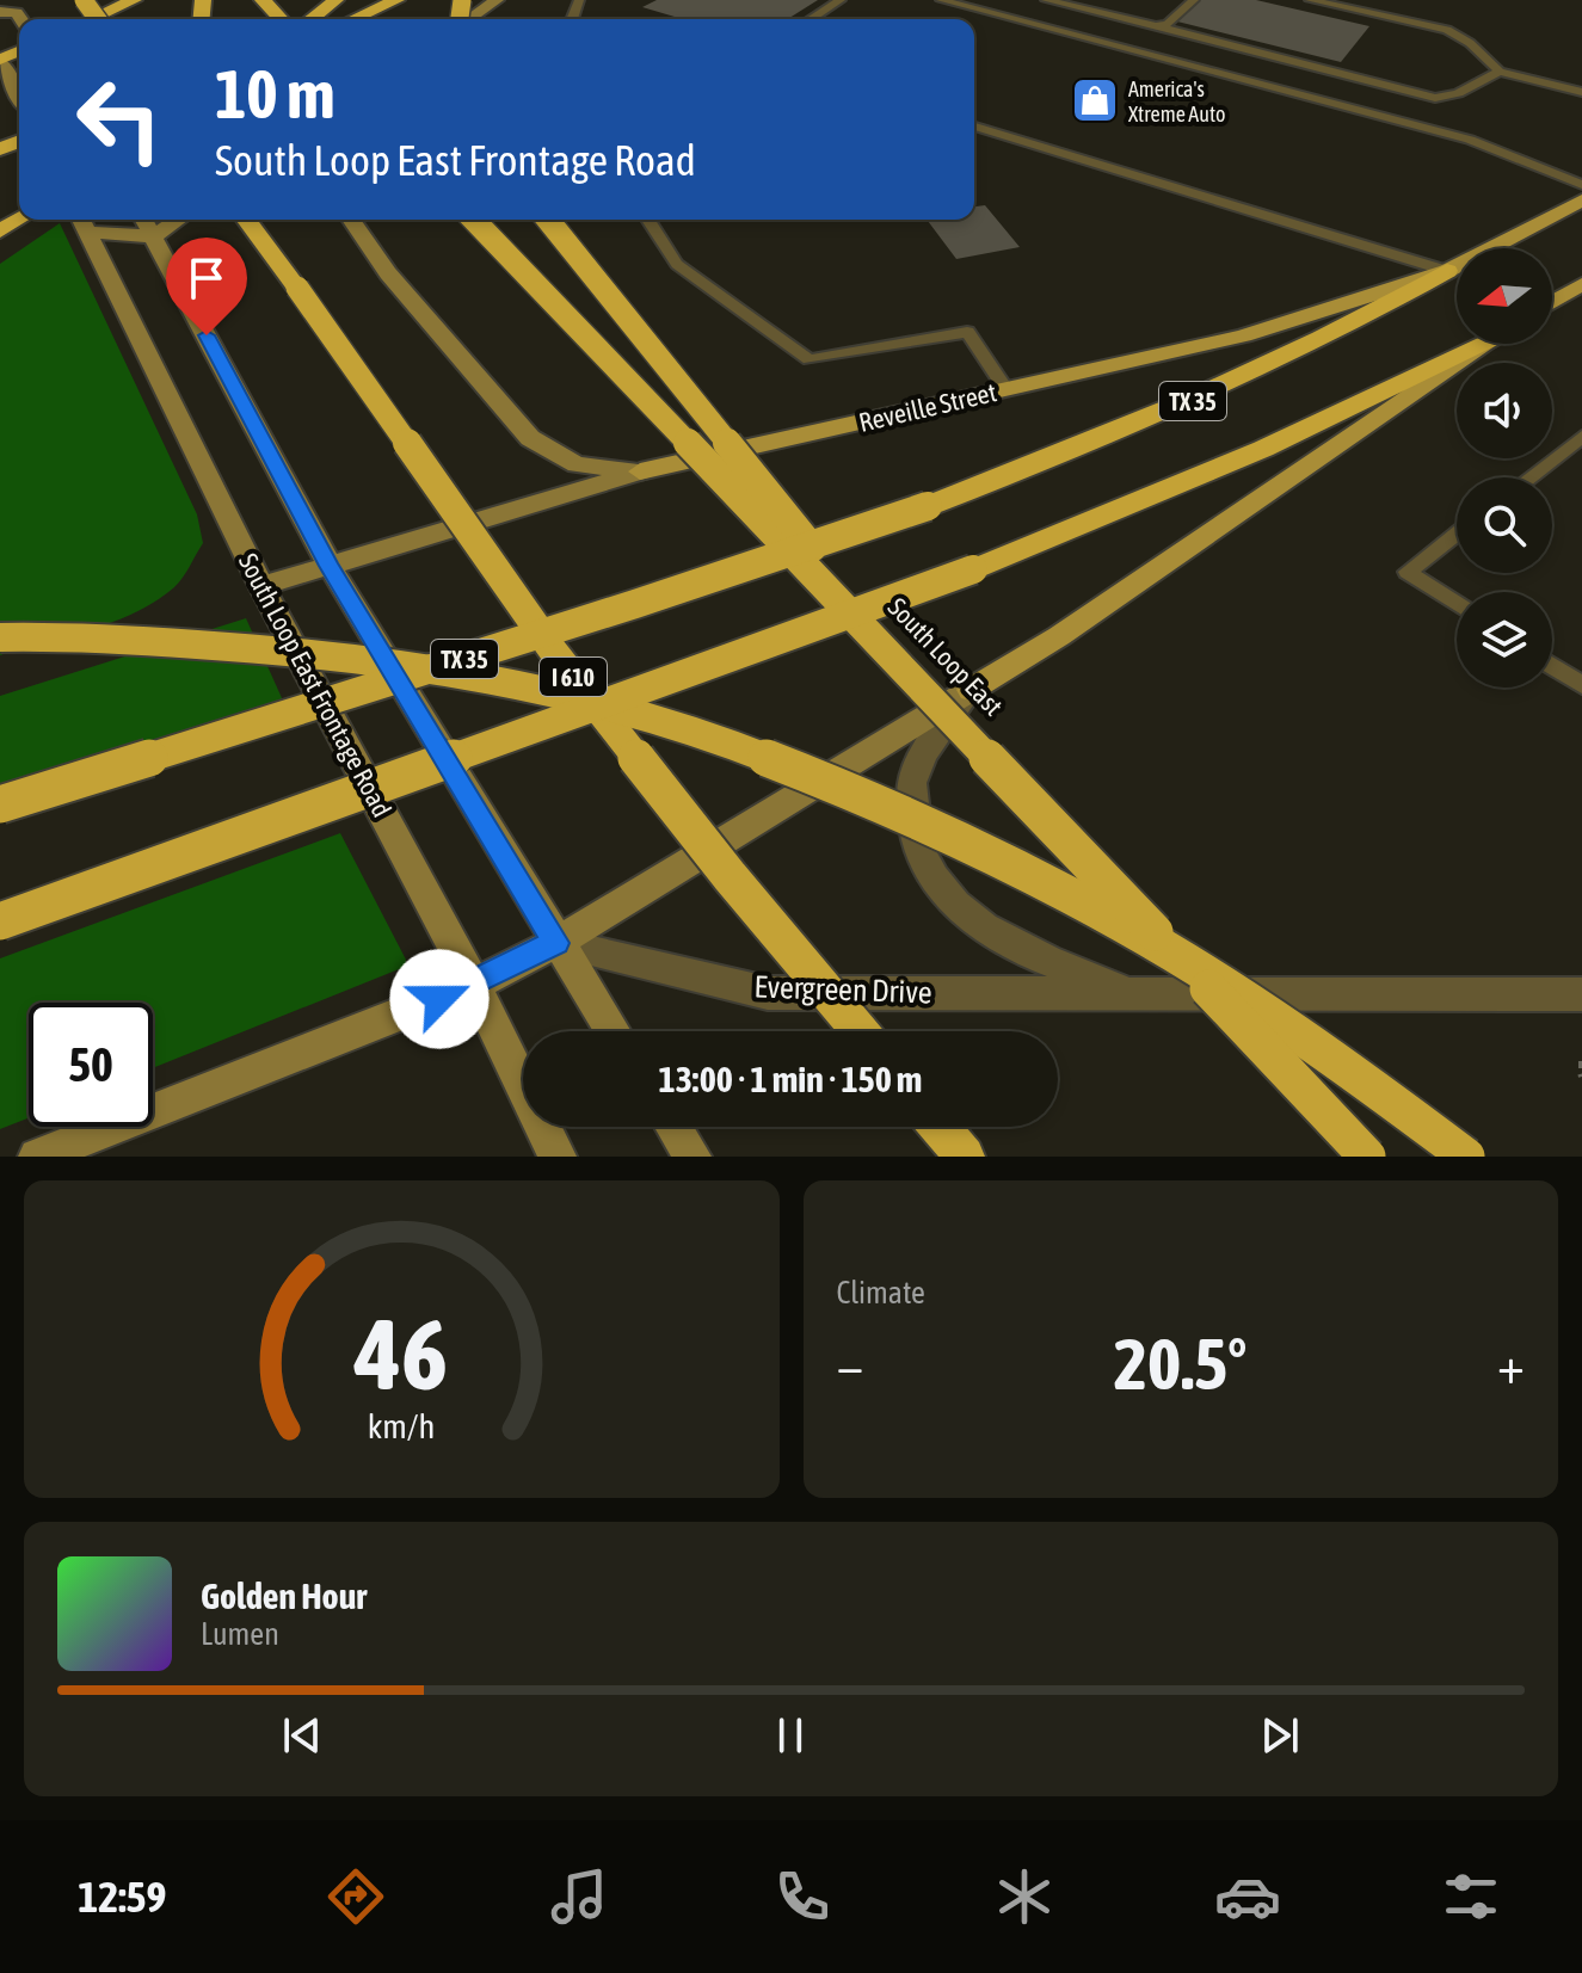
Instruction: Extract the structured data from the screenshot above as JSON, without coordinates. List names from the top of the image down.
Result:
{
  "streets": {
    "highway": ["TX 35", "South Loop East", "I 610"],
    "main road": ["Reveille Street", "South Loop East Frontage Road"],
    "street": ["Evergreen Drive"]
  },
  "crossings": [
    ["TX 35", "Reveille Street"],
    ["Reveille Street", "South Loop East Frontage Road"],
    ["South Loop East", "Evergreen Drive"]
  ],
  "places": {
    "shop": ["America's Xtreme Auto"]
  },
  "north": "left",
  "page": {
    "turn": ["10 m", "South Loop East Frontage Road"],
    "limit": "50",
    "trip": "13:00 · 1 min · 150 m",
    "tile": "Climate",
    "heat": ["−", "20.5°", "+"],
    "song": ["Golden Hour", "Lumen"],
    "tabs": "12:59",
    "gauge": ["46", "km/h"]
  }
}
